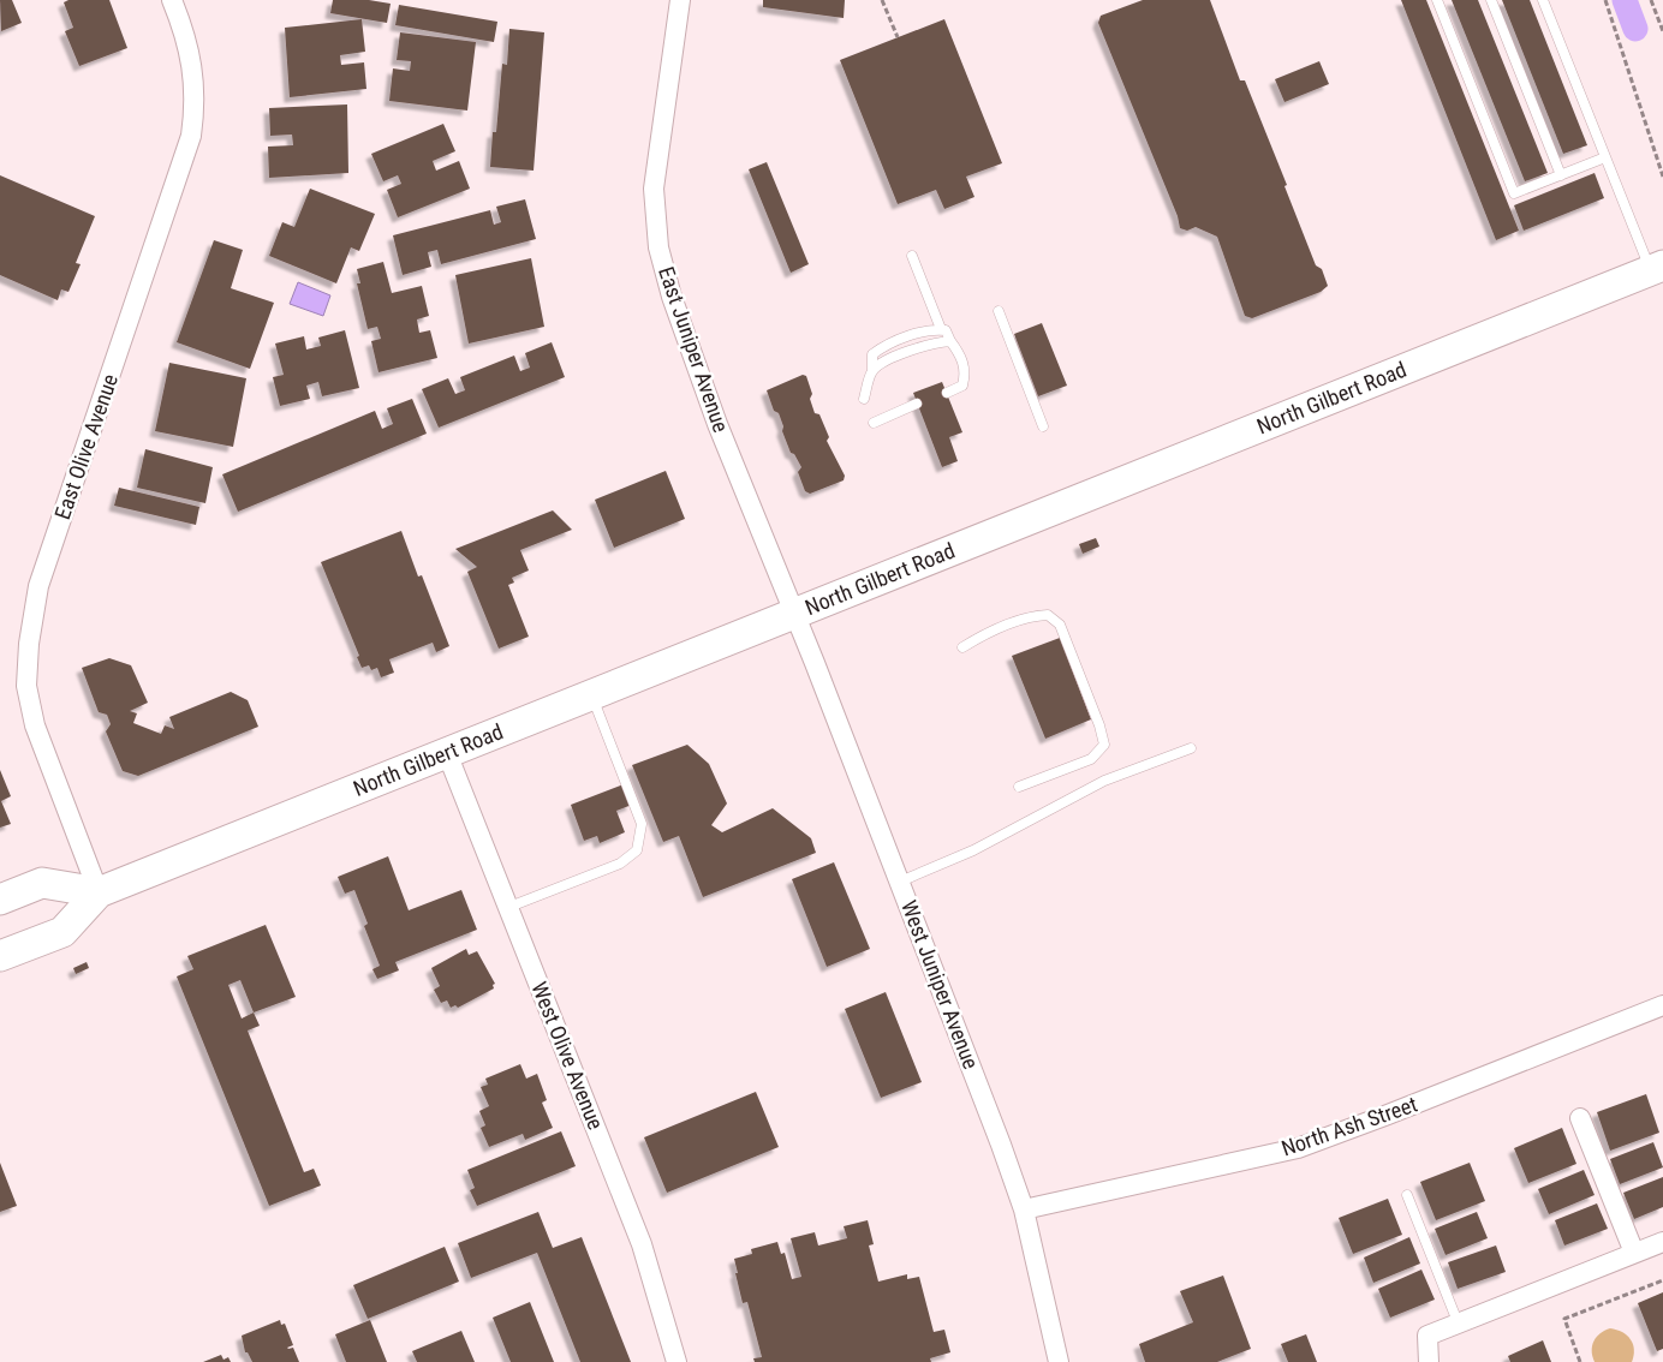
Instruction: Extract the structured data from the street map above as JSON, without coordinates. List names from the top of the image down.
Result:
{
  "streets": {
    "main road": ["North Gilbert Road"],
    "street": [
      "East Juniper Avenue",
      "East Olive Avenue",
      "West Juniper Avenue",
      "West Olive Avenue",
      "North Ash Street"
    ]
  },
  "crossings": [
    ["East Juniper Avenue", "North Gilbert Road"],
    ["East Juniper Avenue", "West Juniper Avenue"],
    ["North Gilbert Road", "East Olive Avenue"],
    ["North Gilbert Road", "West Juniper Avenue"],
    ["North Gilbert Road", "West Olive Avenue"],
    ["West Juniper Avenue", "North Ash Street"]
  ]
}
